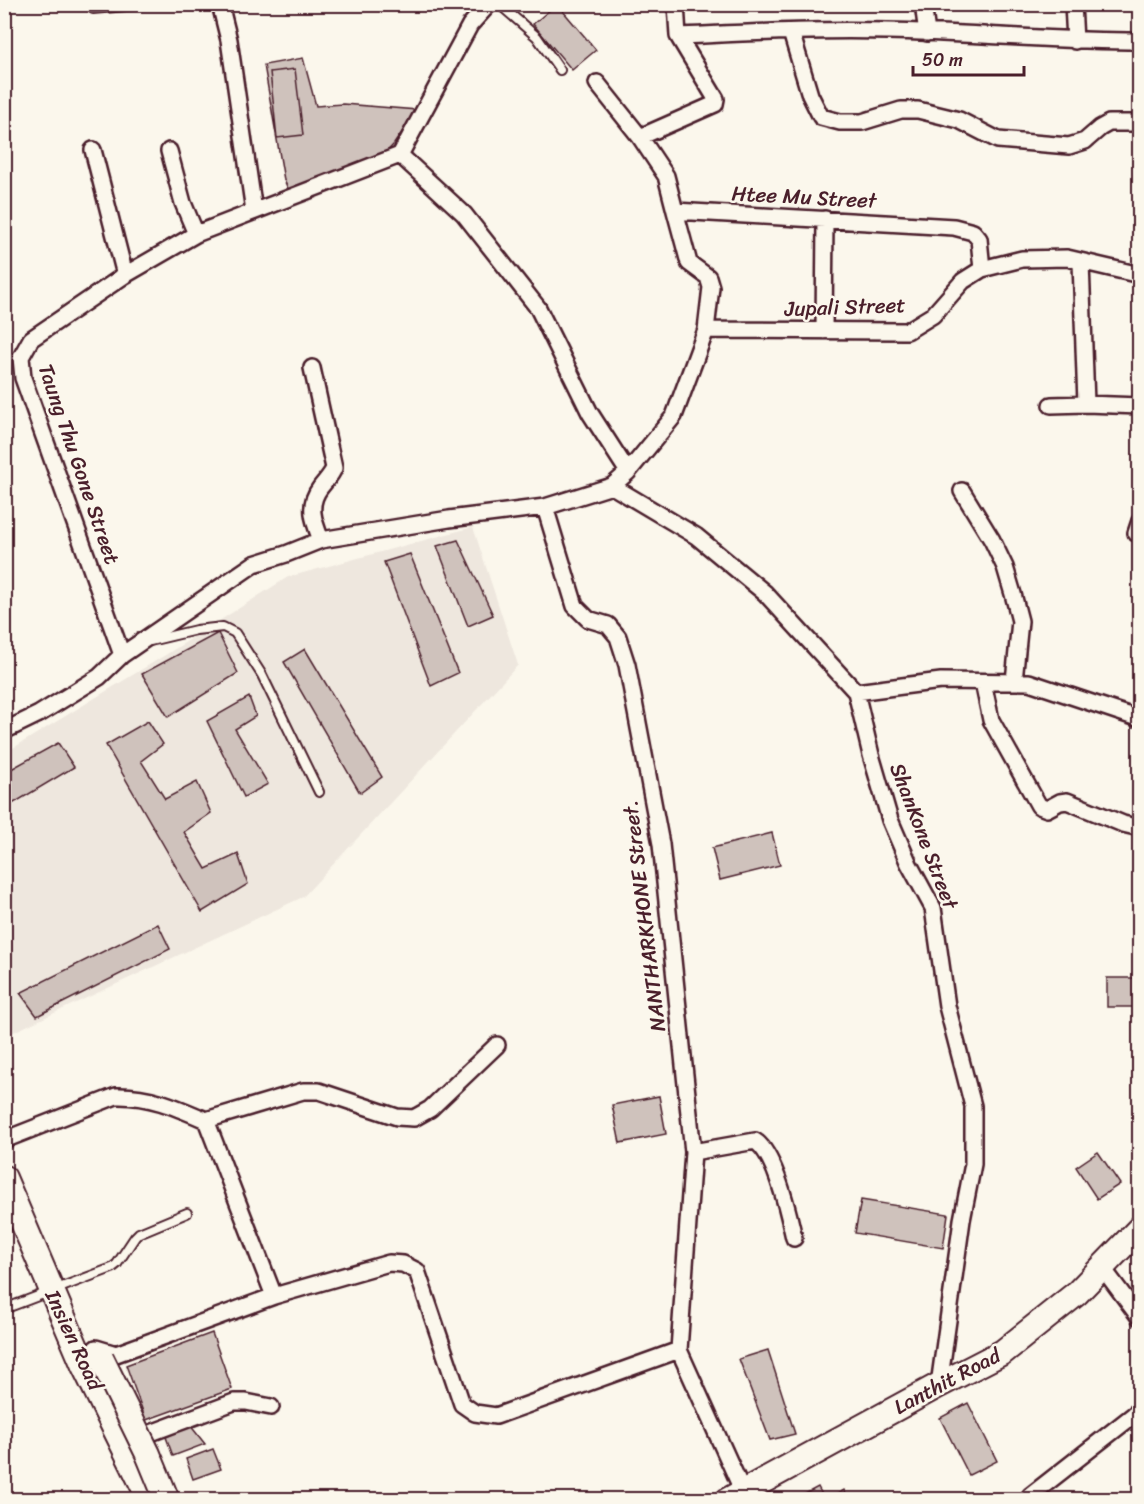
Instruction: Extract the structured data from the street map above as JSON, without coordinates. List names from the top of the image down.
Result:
{
  "streets": {
    "main road": ["Insien Road", "Lanthit Road"],
    "street": [
      "Htee Mu Street",
      "Jupali Street",
      "Taung Thu Gone Street",
      "ShanKone Street",
      "NANTHARKHONE Street."
    ]
  },
  "crossings": [
    ["Htee Mu Street", "Jupali Street"],
    ["ShanKone Street", "Lanthit Road"],
    ["NANTHARKHONE Street.", "Lanthit Road"]
  ],
  "scale_bar": "50 m"
}
